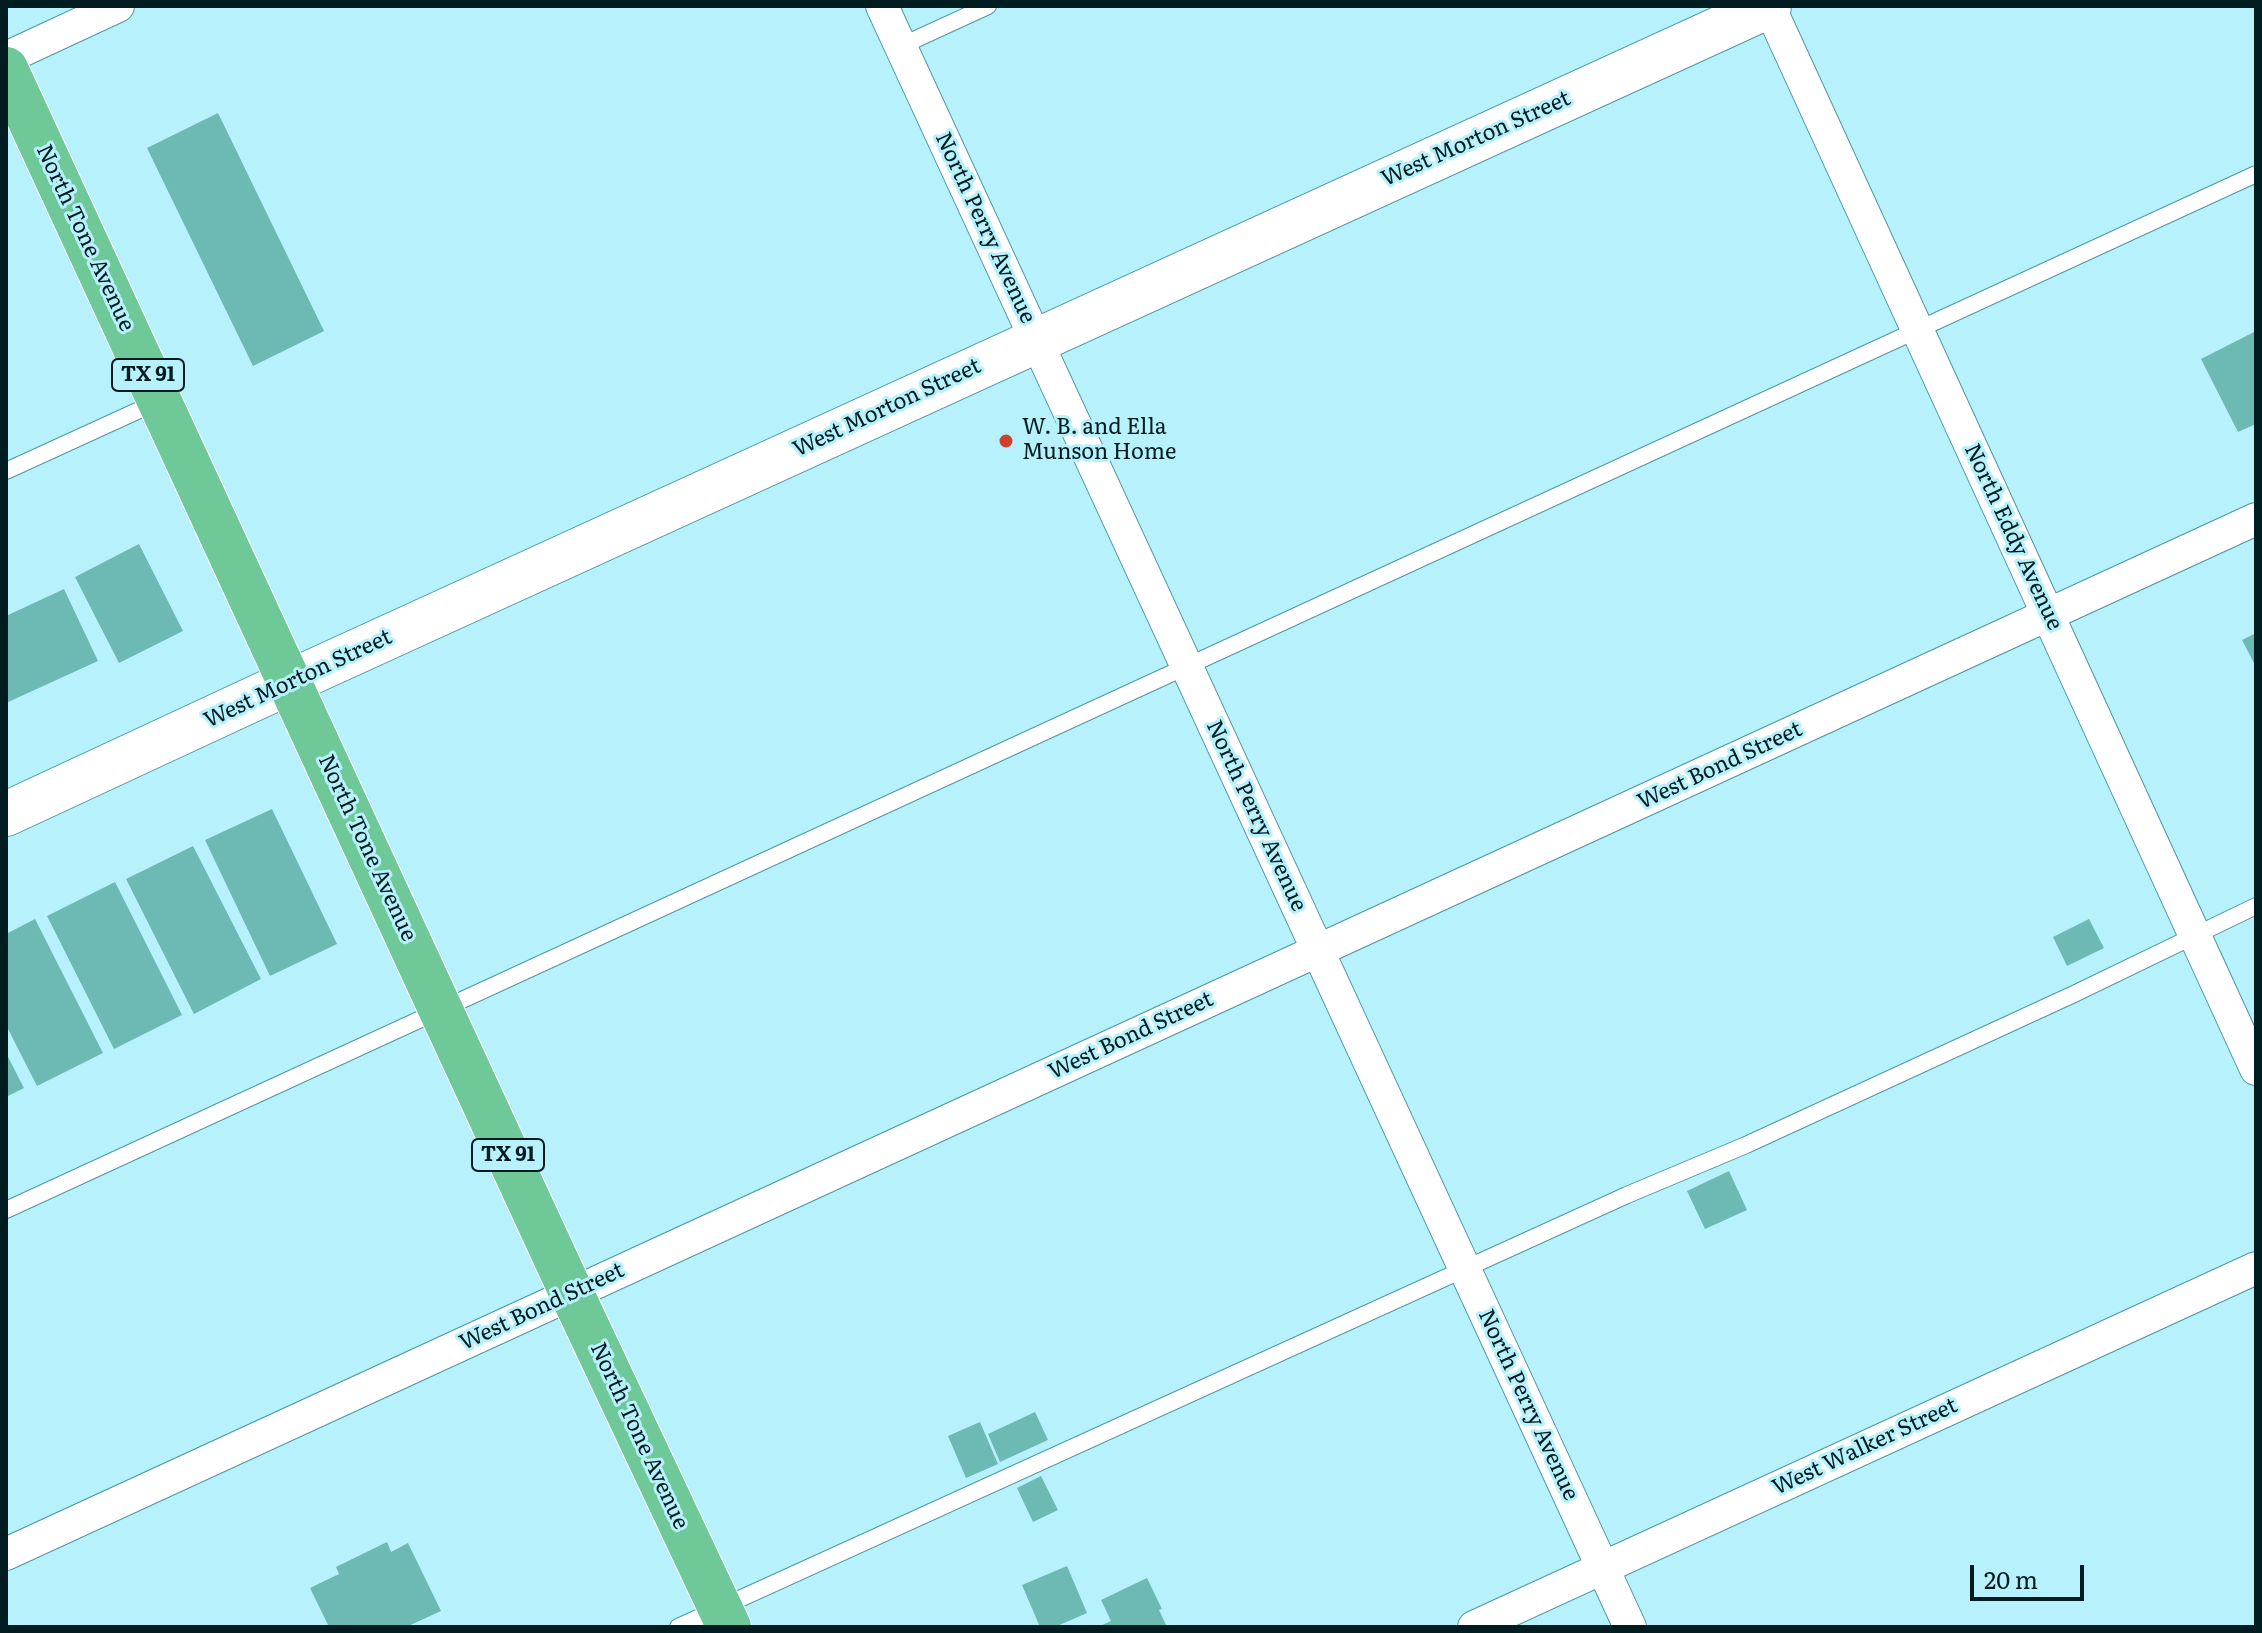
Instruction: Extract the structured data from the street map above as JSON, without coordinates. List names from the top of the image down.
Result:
{
  "streets": {
    "main road": ["West Morton Street", "North Tone Avenue", "TX 91"],
    "street": [
      "North Perry Avenue",
      "North Eddy Avenue",
      "West Bond Street",
      "West Walker Street"
    ]
  },
  "crossings": [
    ["West Morton Street", "North Perry Avenue"],
    ["West Morton Street", "North Tone Avenue"],
    ["West Morton Street", "North Eddy Avenue"],
    ["North Perry Avenue", "West Bond Street"],
    ["North Perry Avenue", "West Walker Street"],
    ["North Tone Avenue", "West Bond Street"],
    ["North Eddy Avenue", "West Bond Street"]
  ],
  "places": ["W. B. and Ella Munson Home"],
  "scale_bar": "20 m"
}
